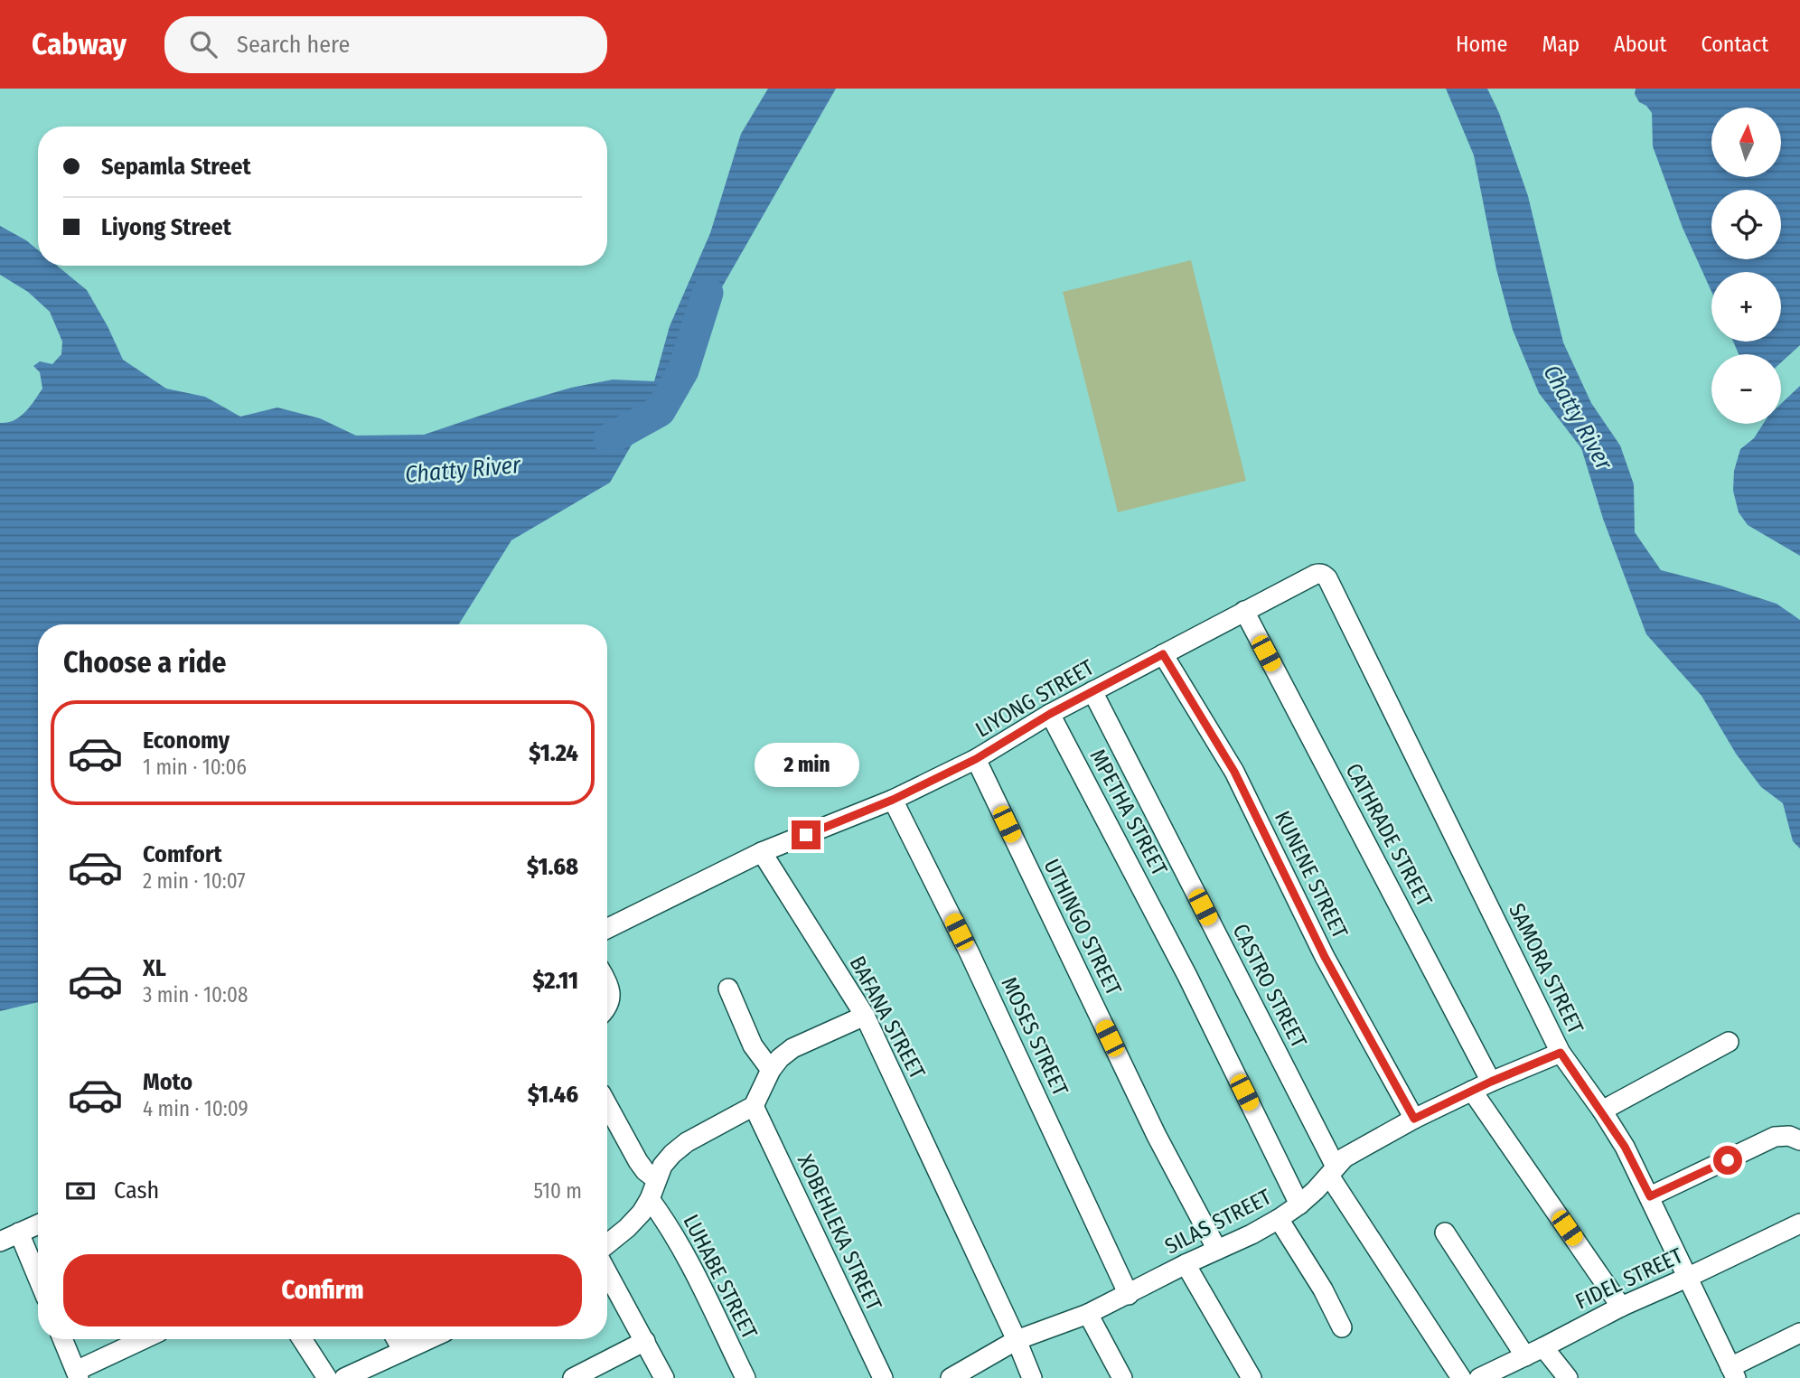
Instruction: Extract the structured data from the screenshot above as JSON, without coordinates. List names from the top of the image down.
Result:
{
  "streets": {
    "street": [
      "LIYONG STREET",
      "MPETHA STREET",
      "CATHRADE STREET",
      "KUNENE STREET",
      "UTHINGO STREET",
      "SAMORA STREET",
      "CASTRO STREET",
      "BAFANA STREET",
      "MOSES STREET",
      "SILAS STREET",
      "XOBEHLEKA STREET",
      "LUHABE STREET",
      "FIDEL STREET"
    ]
  },
  "crossings": [
    ["LIYONG STREET", "MPETHA STREET"],
    ["LIYONG STREET", "CATHRADE STREET"],
    ["LIYONG STREET", "KUNENE STREET"],
    ["LIYONG STREET", "UTHINGO STREET"],
    ["LIYONG STREET", "SAMORA STREET"],
    ["LIYONG STREET", "CASTRO STREET"],
    ["LIYONG STREET", "BAFANA STREET"],
    ["LIYONG STREET", "MOSES STREET"],
    ["MPETHA STREET", "SILAS STREET"],
    ["CATHRADE STREET", "SILAS STREET"],
    ["KUNENE STREET", "SILAS STREET"],
    ["UTHINGO STREET", "SILAS STREET"],
    ["SAMORA STREET", "SILAS STREET"],
    ["SAMORA STREET", "FIDEL STREET"],
    ["CASTRO STREET", "SILAS STREET"],
    ["BAFANA STREET", "SILAS STREET"],
    ["MOSES STREET", "SILAS STREET"]
  ],
  "water": ["Chatty River"],
  "north": "top",
  "page": {
    "header": "Cabway",
    "search": "Search here",
    "nav": [
      "Home",
      "Map",
      "About",
      "Contact"
    ],
    "map_buttons": ["+", "−"],
    "banner": ["Sepamla Street", "Liyong Street"],
    "heading": "Choose a ride",
    "list": [
      {
        "name": "Economy",
        "note": "1 min · 10:06",
        "value": "$1.24"
      },
      {
        "name": "Comfort",
        "note": "2 min · 10:07",
        "value": "$1.68"
      },
      {
        "name": "XL",
        "note": "3 min · 10:08",
        "value": "$2.11"
      },
      {
        "name": "Moto",
        "note": "4 min · 10:09",
        "value": "$1.46"
      }
    ],
    "bubble": "2 min",
    "pay": ["Cash", "510 m"],
    "buttons": "Confirm"
  }
}
